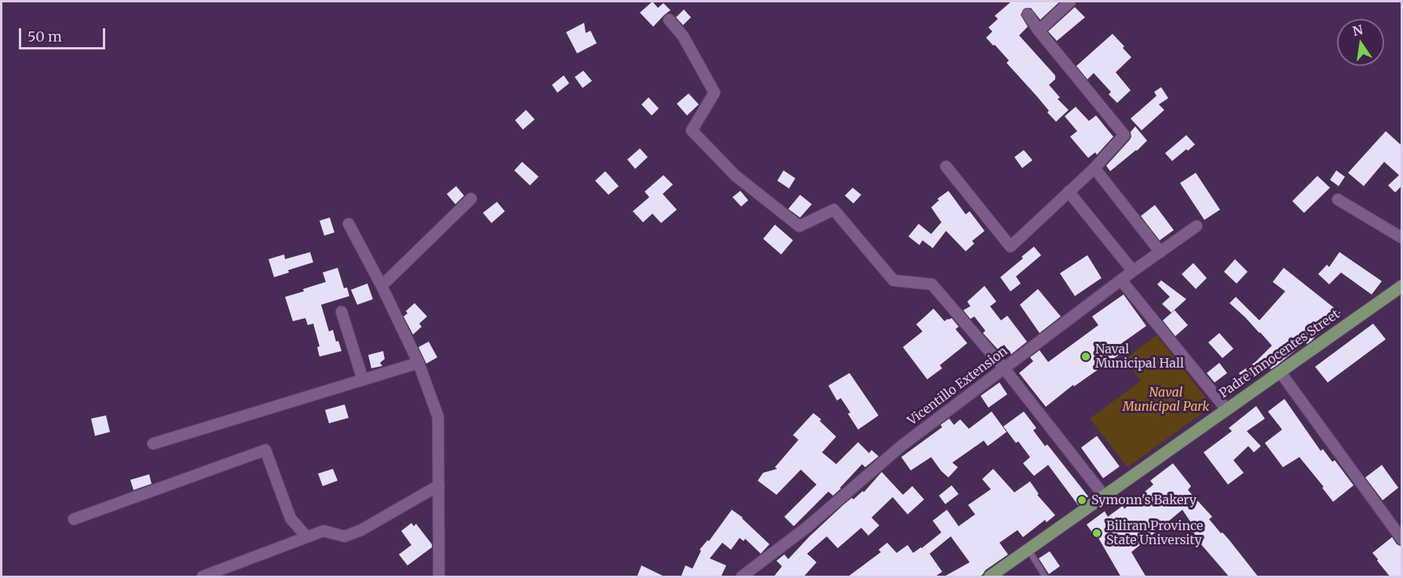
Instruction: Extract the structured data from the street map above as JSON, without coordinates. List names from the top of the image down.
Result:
{
  "streets": {
    "main road": ["Padre Innocentes Street"],
    "street": ["Vicentillo Extension"]
  },
  "parks": ["Naval Municipal Park"],
  "places": ["Naval Municipal Hall", "Symonn's Bakery", "Biliran Province State University"],
  "scale_bar": "50 m",
  "north": "top"
}
